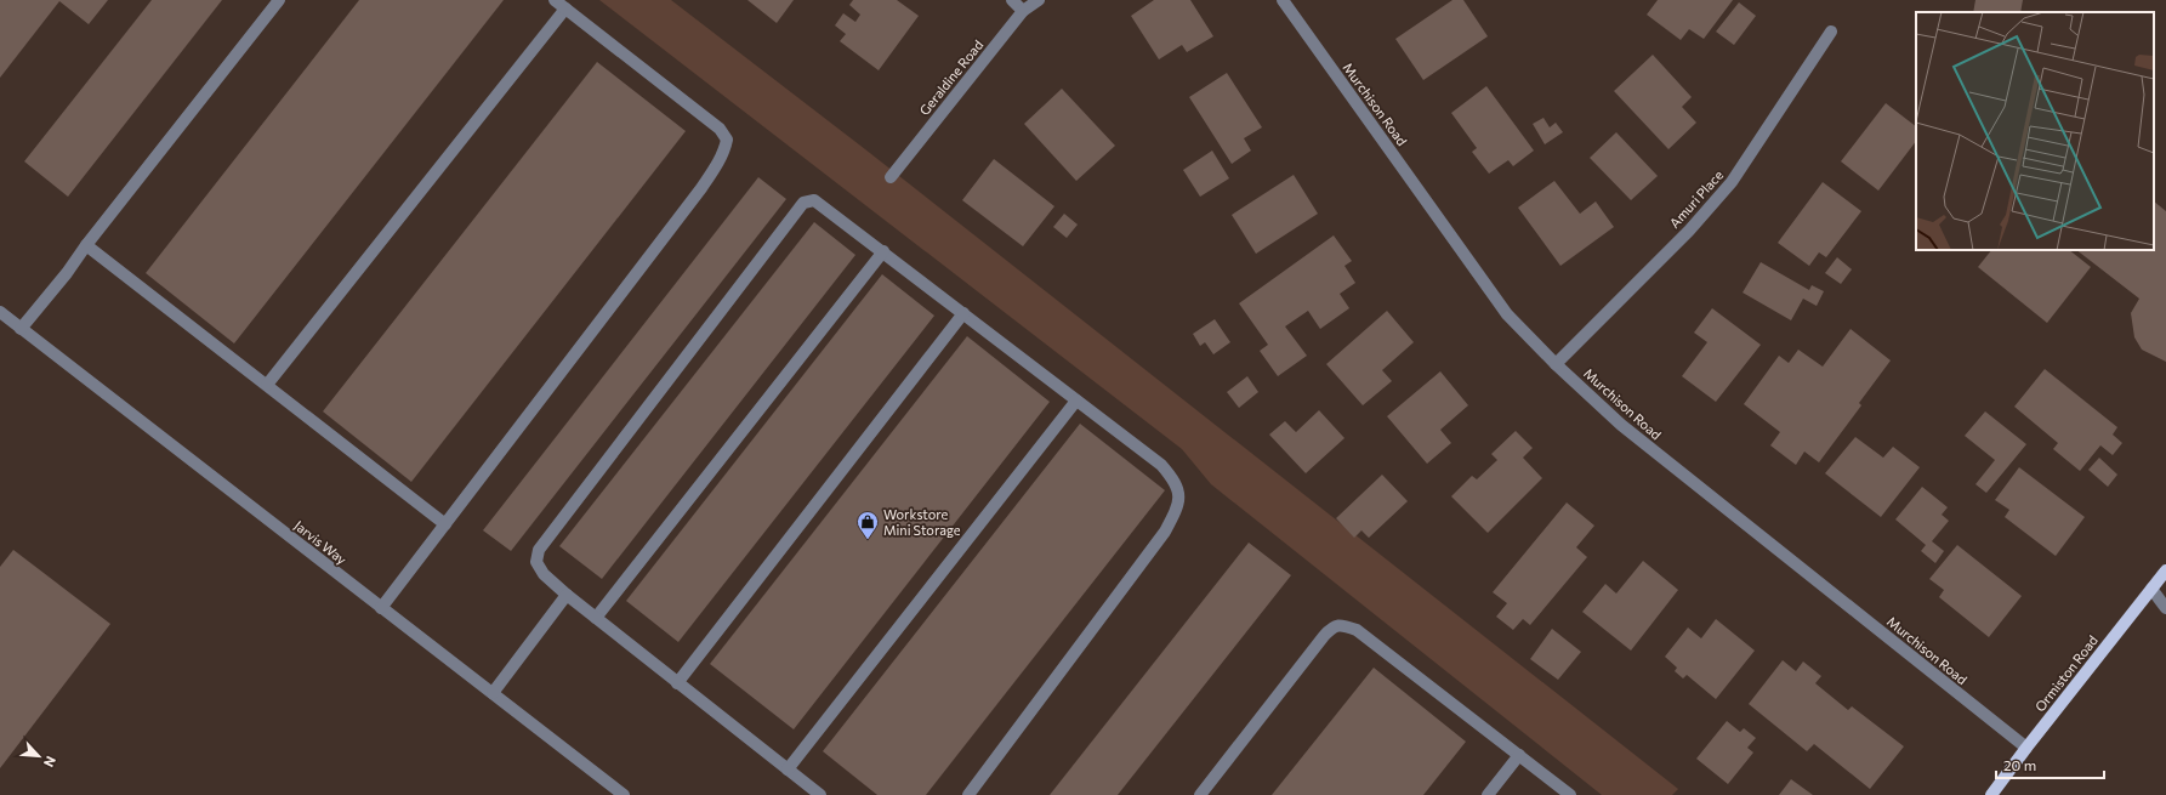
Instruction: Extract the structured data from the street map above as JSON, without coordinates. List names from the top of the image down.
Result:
{
  "streets": {
    "main road": ["Ormiston Road"],
    "street": [
      "Geraldine Road",
      "Murchison Road",
      "Amuri Place",
      "Jarvis Way"
    ]
  },
  "crossings": [
    ["Murchison Road", "Amuri Place"],
    ["Murchison Road", "Ormiston Road"]
  ],
  "places": {
    "shop": ["Workstore Mini Storage"]
  },
  "scale_bar": "20 m",
  "north": "bottom right"
}
